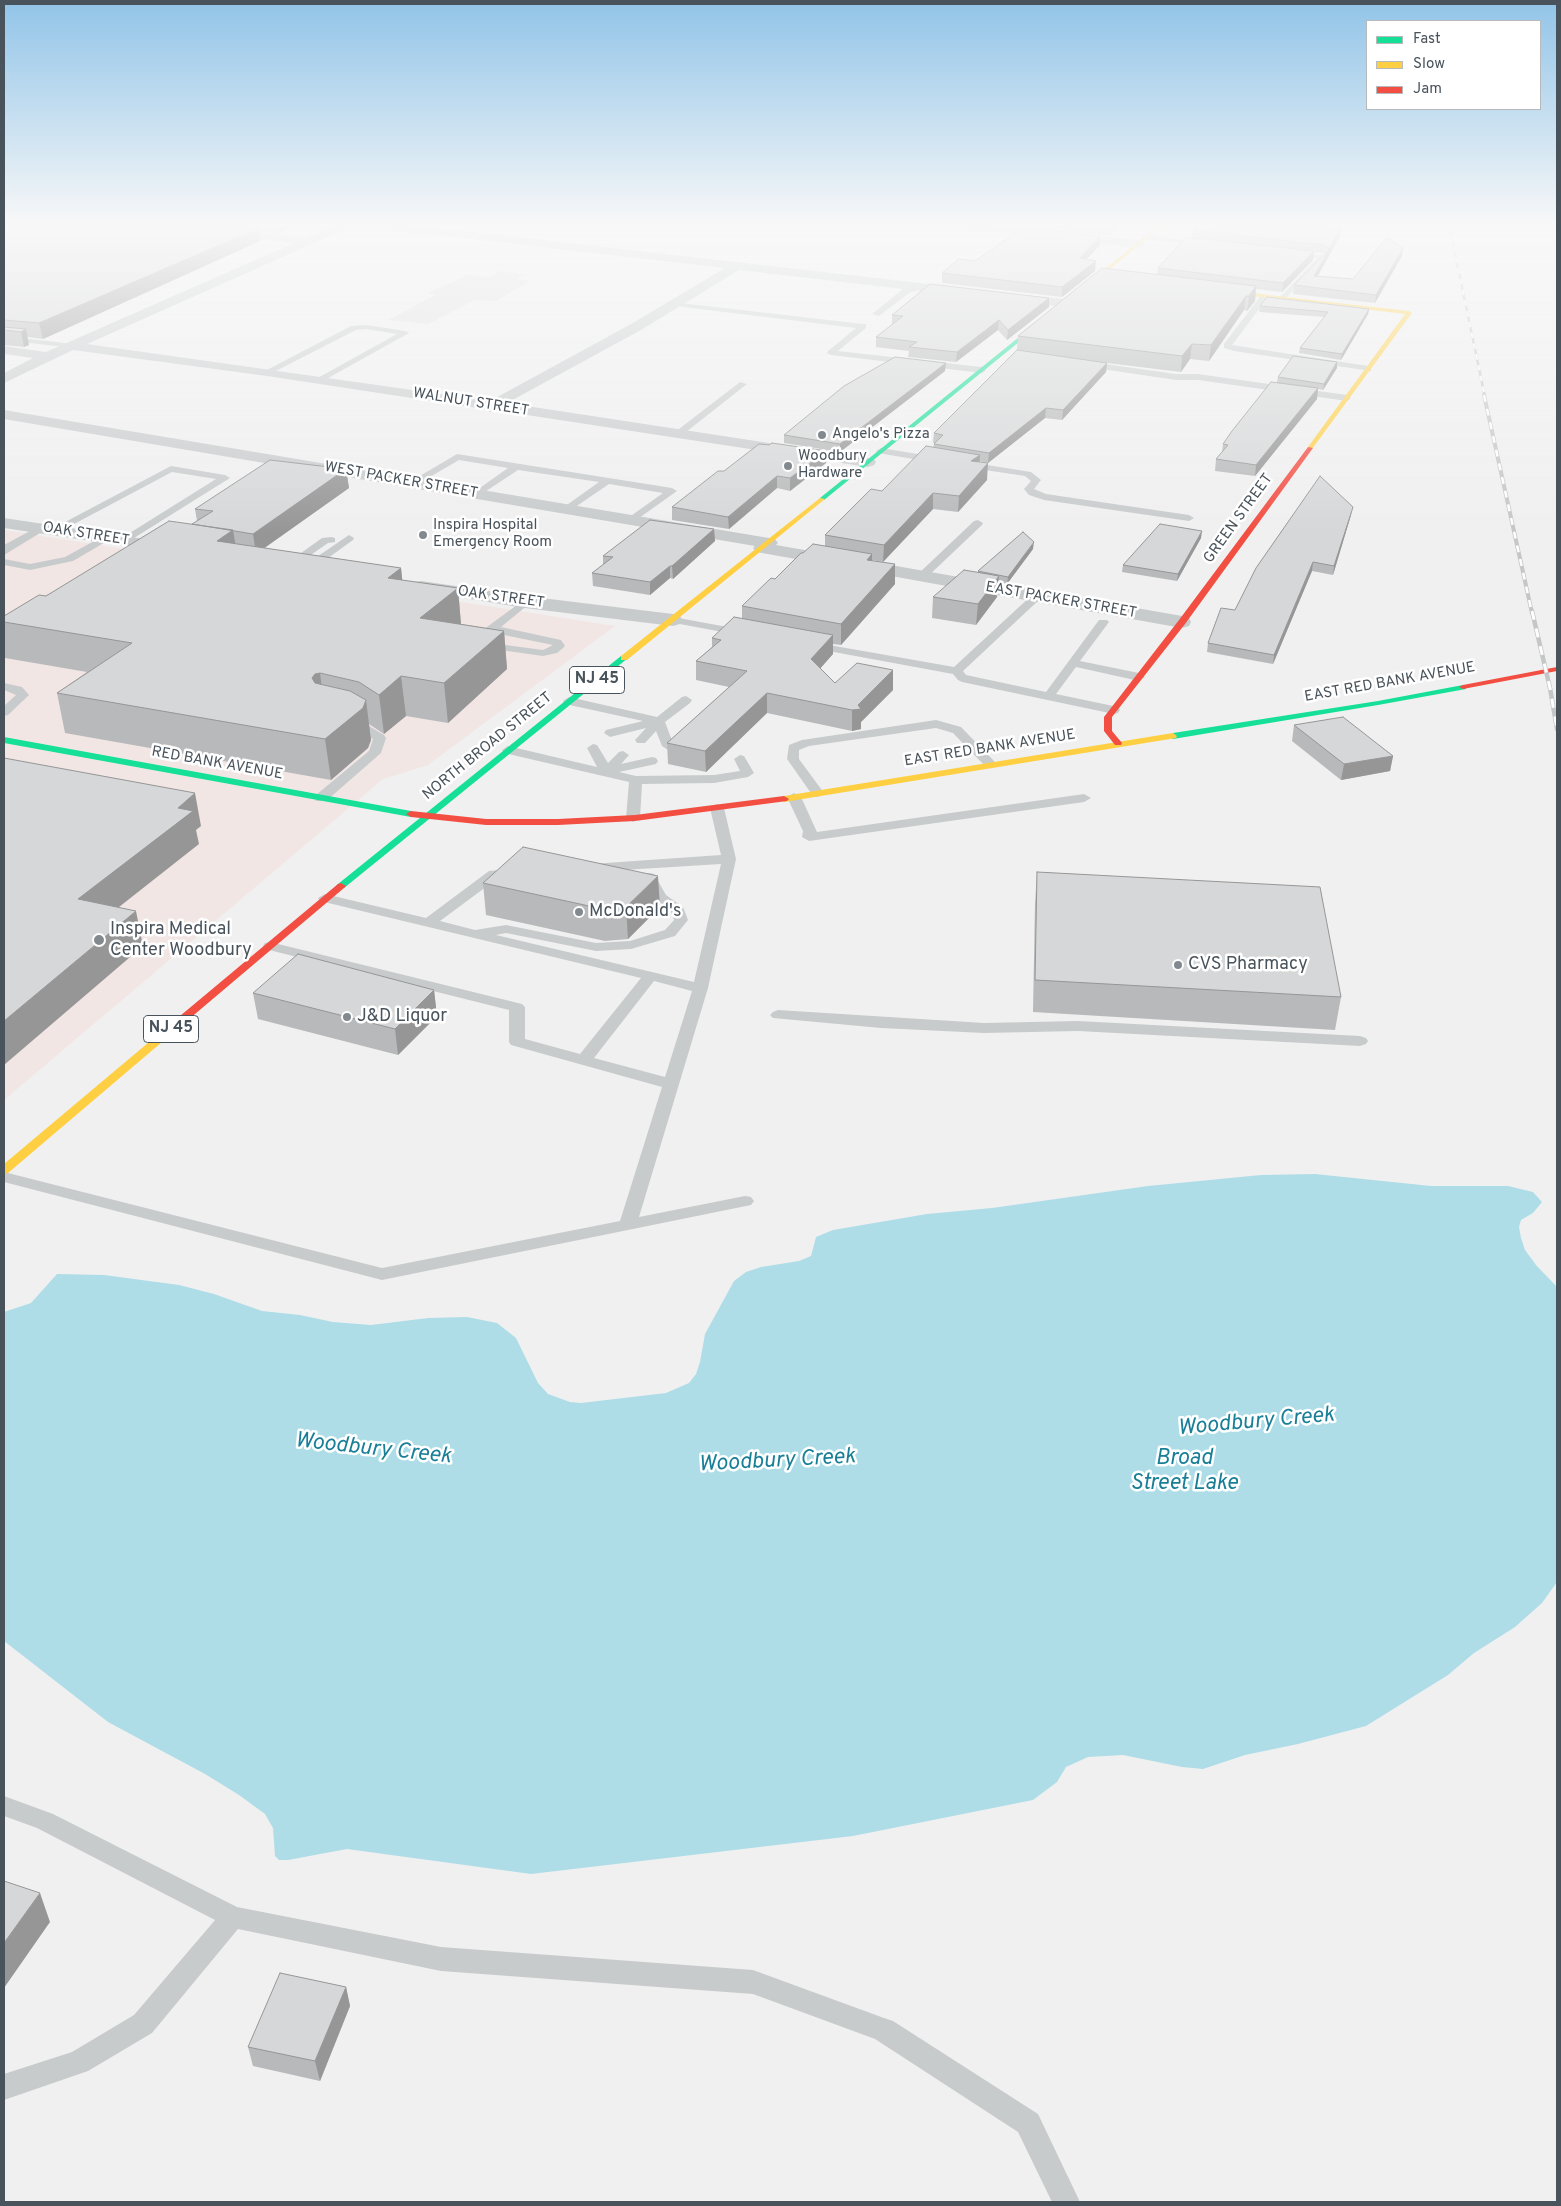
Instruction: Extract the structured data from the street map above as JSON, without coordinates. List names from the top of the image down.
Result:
{
  "streets": {
    "street": [
      "WALNUT STREET",
      "WEST PACKER STREET",
      "GREEN STREET",
      "OAK STREET",
      "EAST PACKER STREET",
      "NJ 45",
      "EAST RED BANK AVENUE",
      "NORTH BROAD STREET",
      "RED BANK AVENUE"
    ]
  },
  "crossings": [
    ["WALNUT STREET", "NORTH BROAD STREET"],
    ["WEST PACKER STREET", "EAST PACKER STREET"],
    ["WEST PACKER STREET", "NORTH BROAD STREET"],
    ["GREEN STREET", "EAST PACKER STREET"],
    ["GREEN STREET", "EAST RED BANK AVENUE"],
    ["OAK STREET", "NORTH BROAD STREET"],
    ["EAST PACKER STREET", "NORTH BROAD STREET"],
    ["EAST RED BANK AVENUE", "NORTH BROAD STREET"],
    ["EAST RED BANK AVENUE", "RED BANK AVENUE"],
    ["NORTH BROAD STREET", "RED BANK AVENUE"]
  ],
  "water": ["Woodbury Creek", "Broad Street Lake"],
  "places": [
    "Angelo's Pizza",
    "Woodbury Hardware",
    "Inspira Hospital Emergency Room",
    "McDonald's",
    "Inspira Medical Center Woodbury",
    "CVS Pharmacy",
    "J&D Liquor"
  ],
  "legend": ["Fast", "Slow", "Jam"]
}
